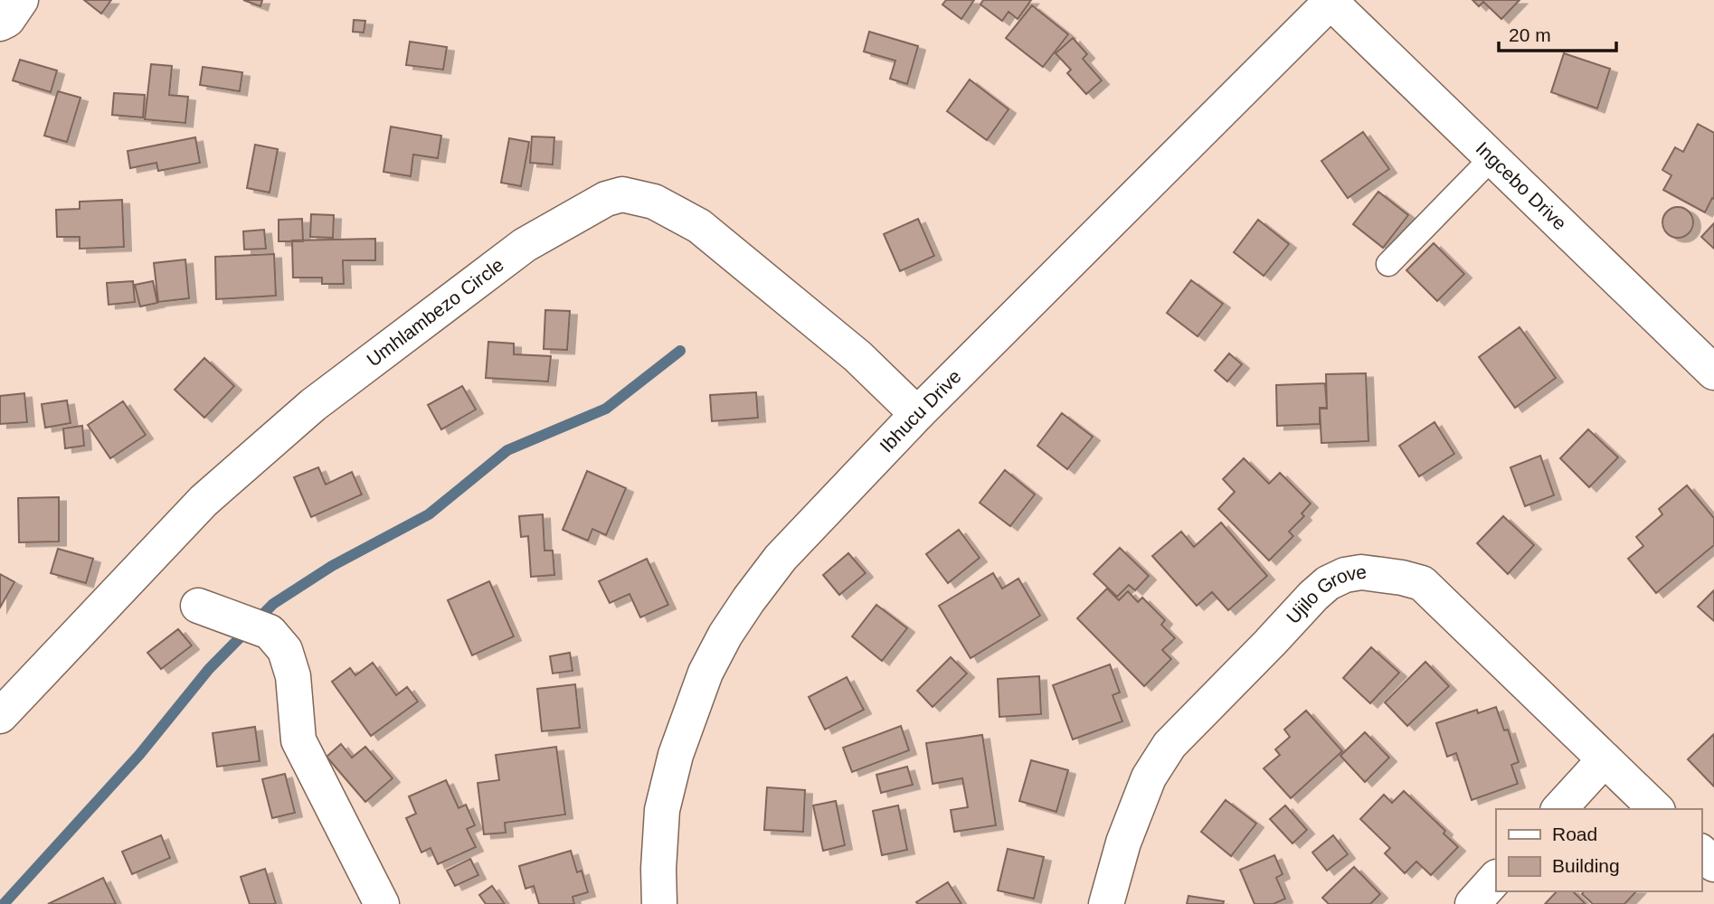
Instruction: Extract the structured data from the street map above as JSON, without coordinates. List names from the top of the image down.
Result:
{
  "streets": {
    "street": [
      "Ingcebo Drive",
      "Umhlambezo Circle",
      "Ibhucu Drive",
      "Ujilo Grove"
    ]
  },
  "crossings": [
    ["Ingcebo Drive", "Ibhucu Drive"],
    ["Umhlambezo Circle", "Ibhucu Drive"]
  ],
  "legend": ["Road", "Building"],
  "scale_bar": "20 m"
}
